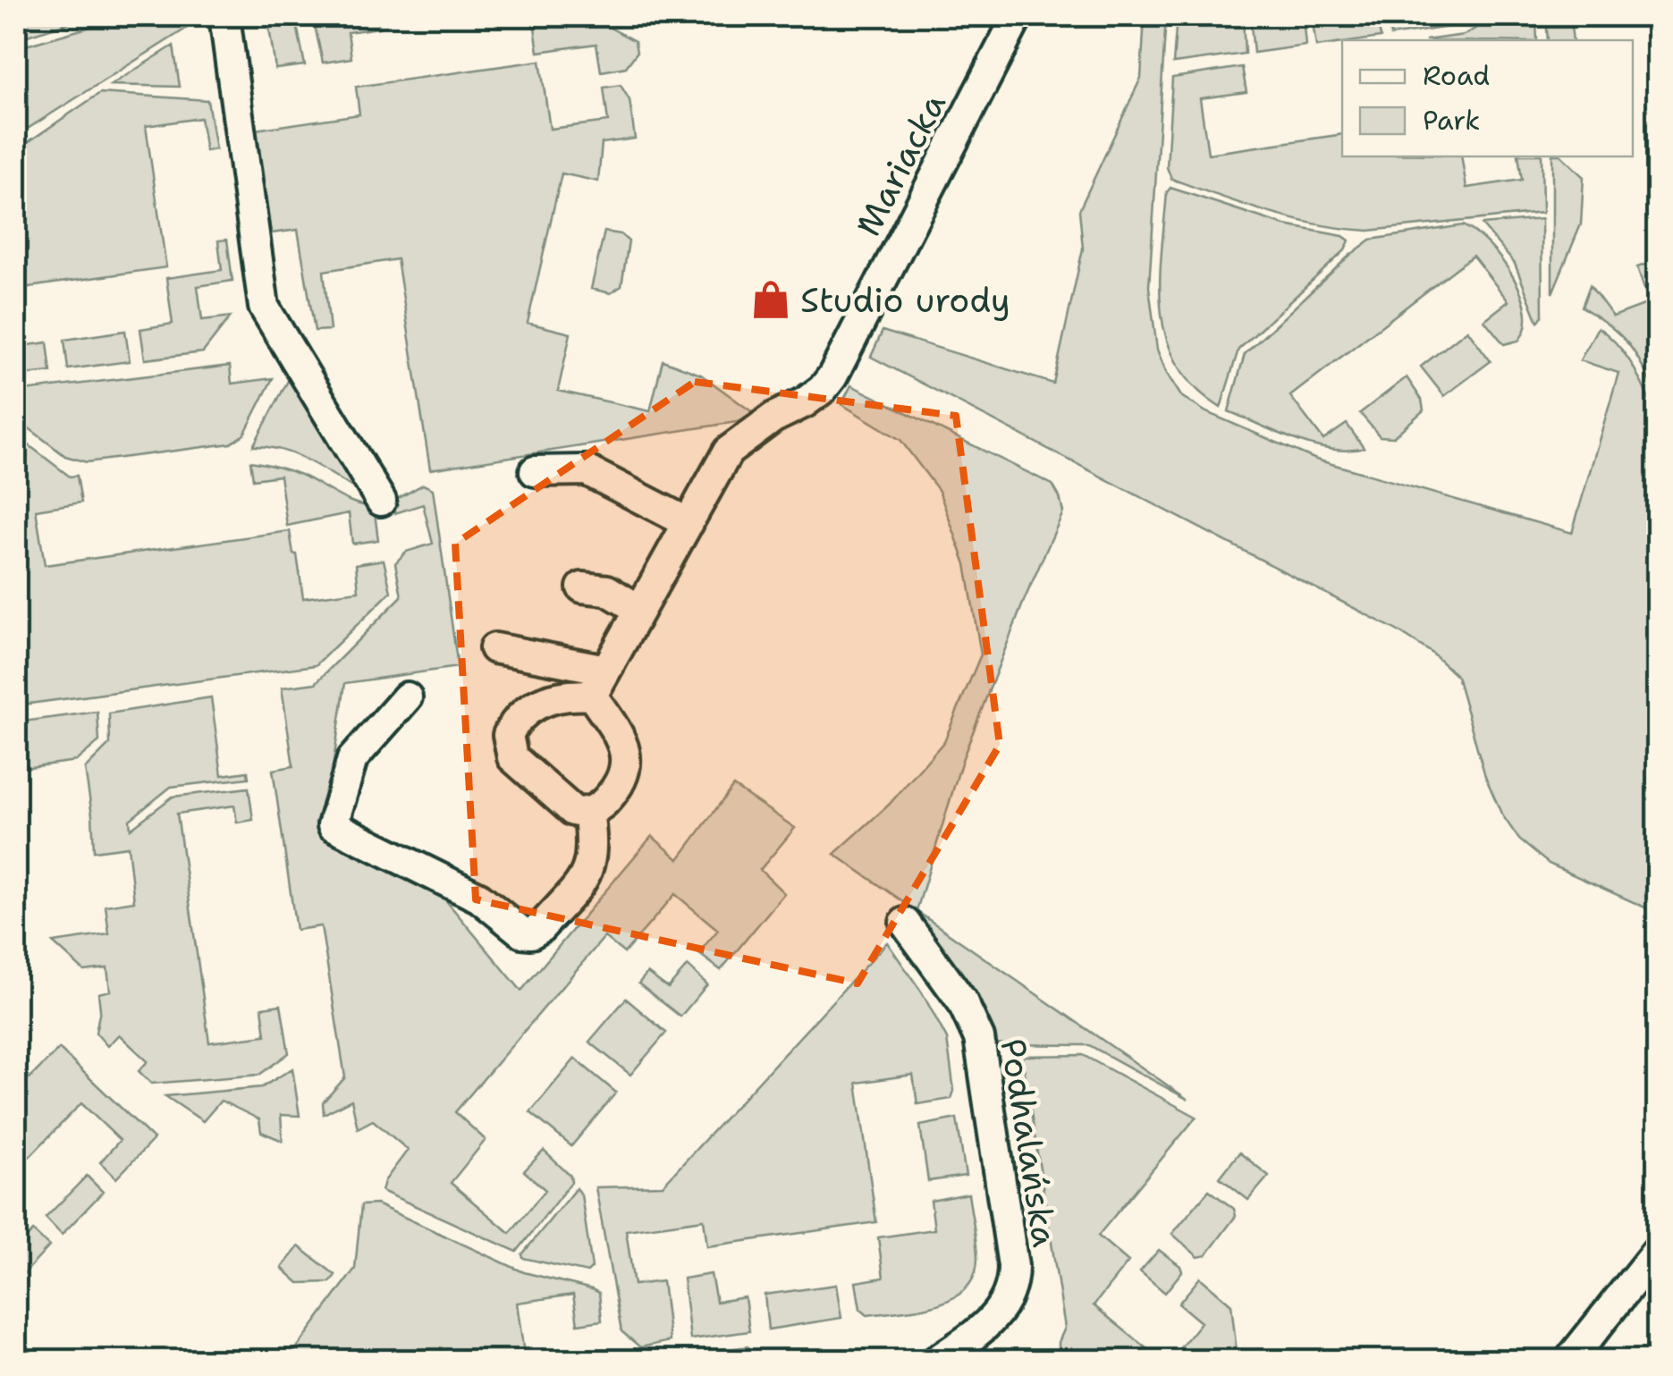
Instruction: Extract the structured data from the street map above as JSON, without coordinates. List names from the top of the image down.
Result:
{
  "streets": {
    "street": ["Mariacka", "Podhalańska"]
  },
  "places": {
    "shop": ["Studio urody"]
  },
  "legend": ["Road", "Park"]
}
